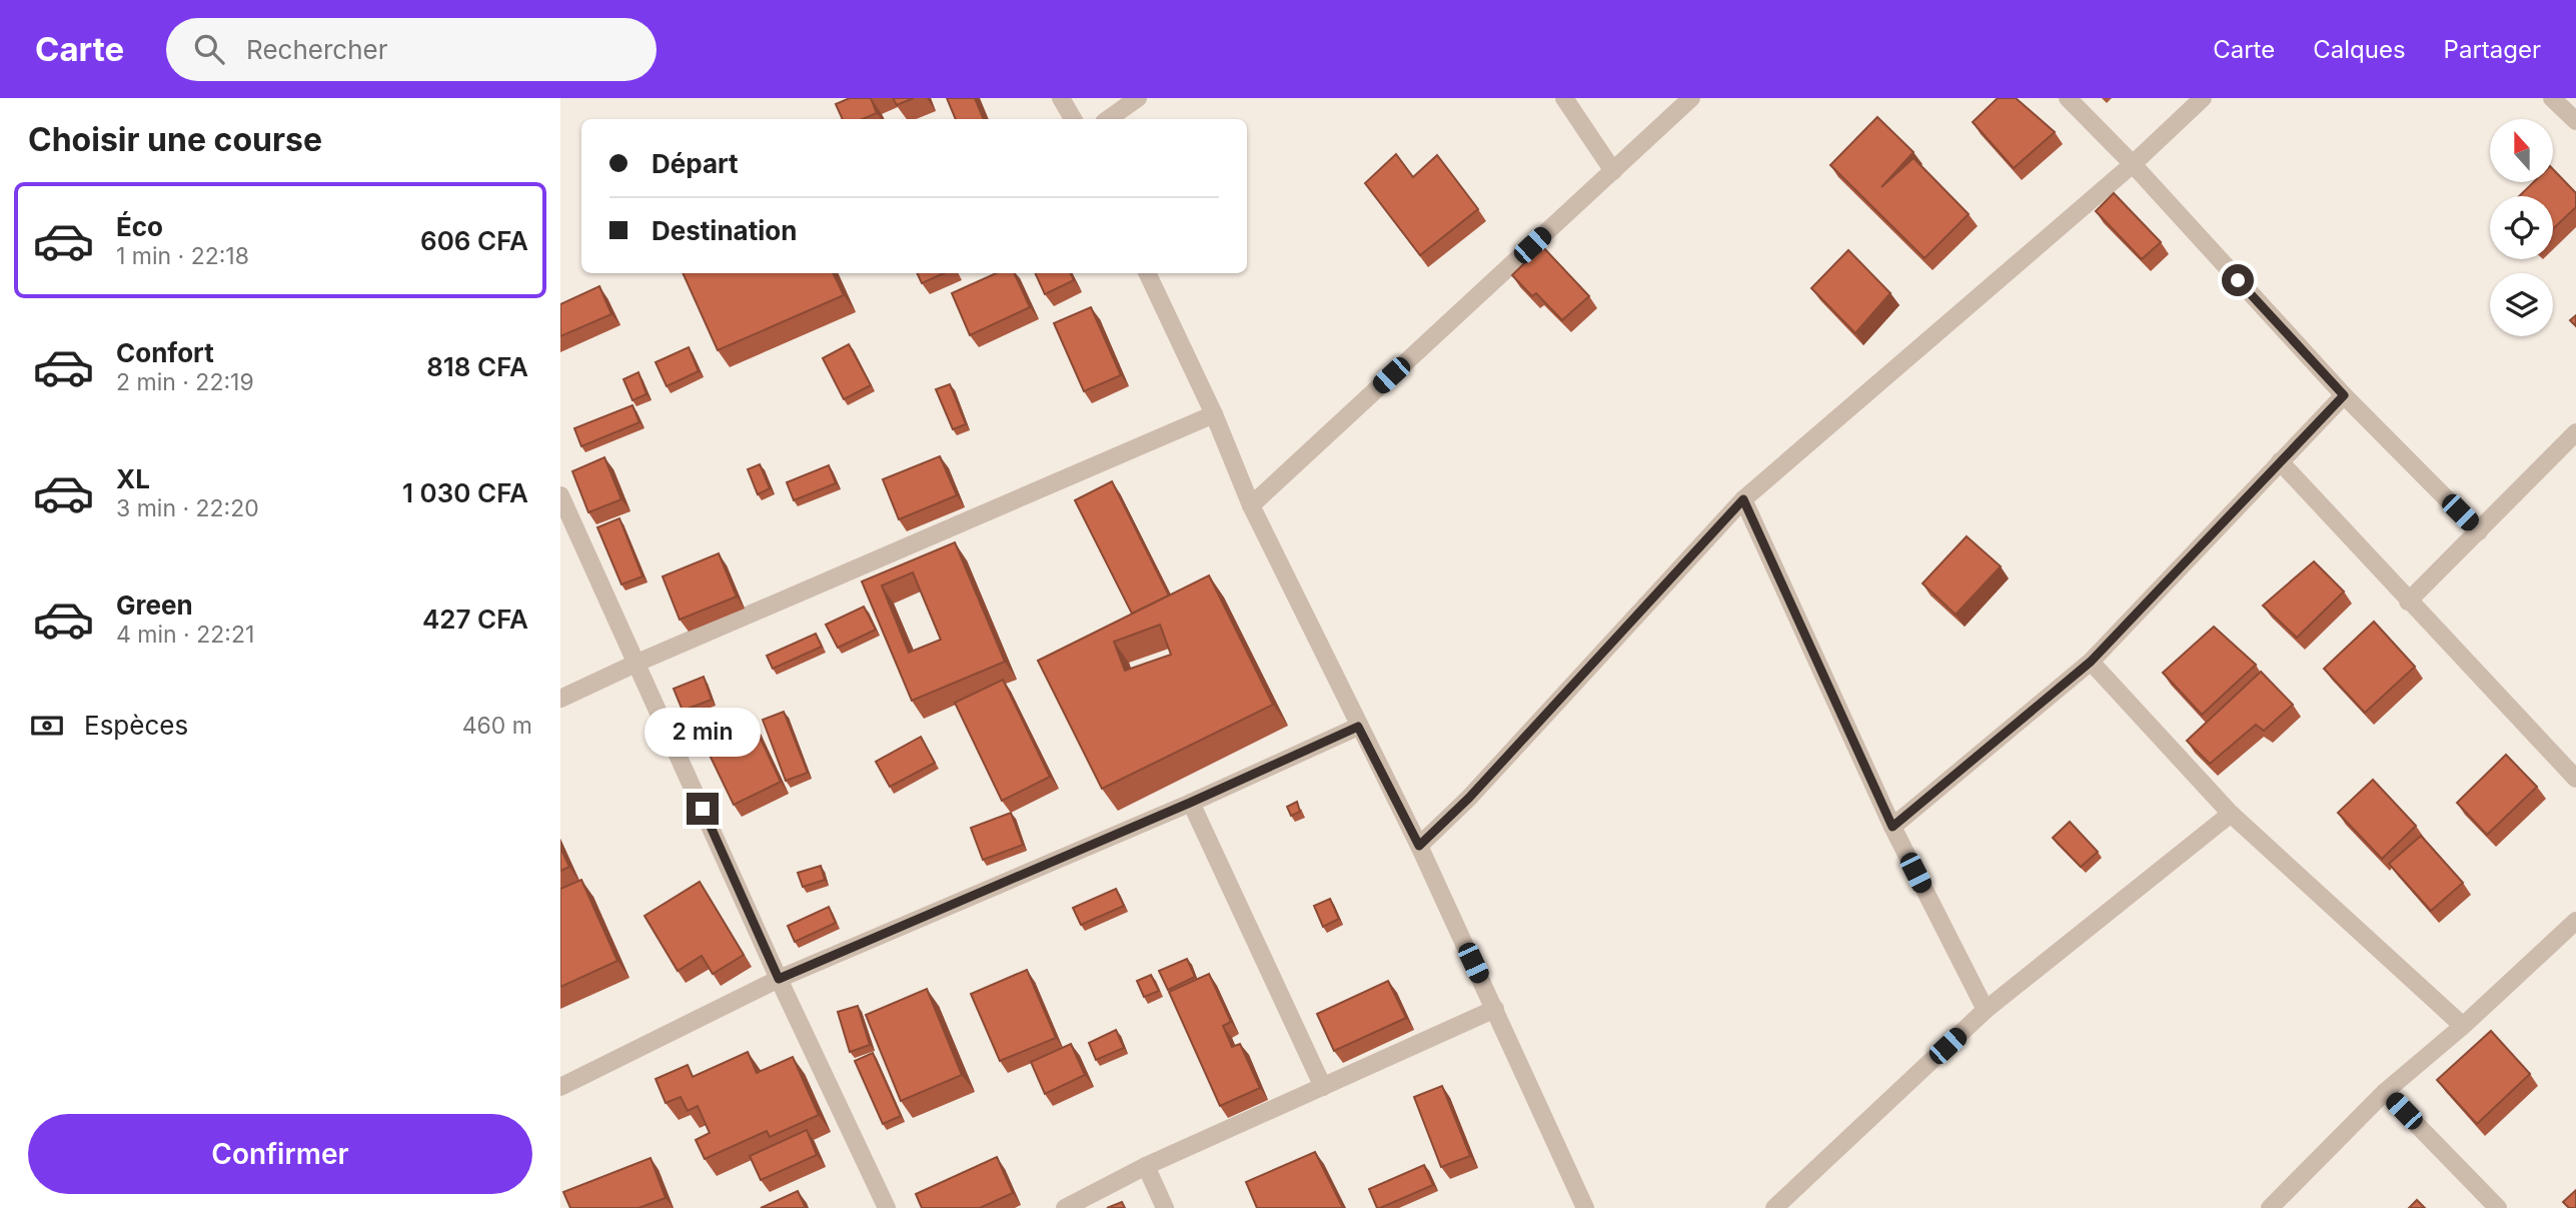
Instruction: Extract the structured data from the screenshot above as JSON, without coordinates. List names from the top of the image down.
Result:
{
  "north": "top",
  "page": {
    "header": "Carte",
    "search": "Rechercher",
    "nav": ["Carte", "Calques", "Partager"],
    "heading": "Choisir une course",
    "banner": ["Départ", "Destination"],
    "list": [
      {
        "name": "Éco",
        "note": "1 min · 22:18",
        "value": "606 CFA"
      },
      {
        "name": "Confort",
        "note": "2 min · 22:19",
        "value": "818 CFA"
      },
      {
        "name": "XL",
        "note": "3 min · 22:20",
        "value": "1 030 CFA"
      },
      {
        "name": "Green",
        "note": "4 min · 22:21",
        "value": "427 CFA"
      }
    ],
    "pay": ["Espèces", "460 m"],
    "bubble": "2 min",
    "buttons": "Confirmer"
  }
}
